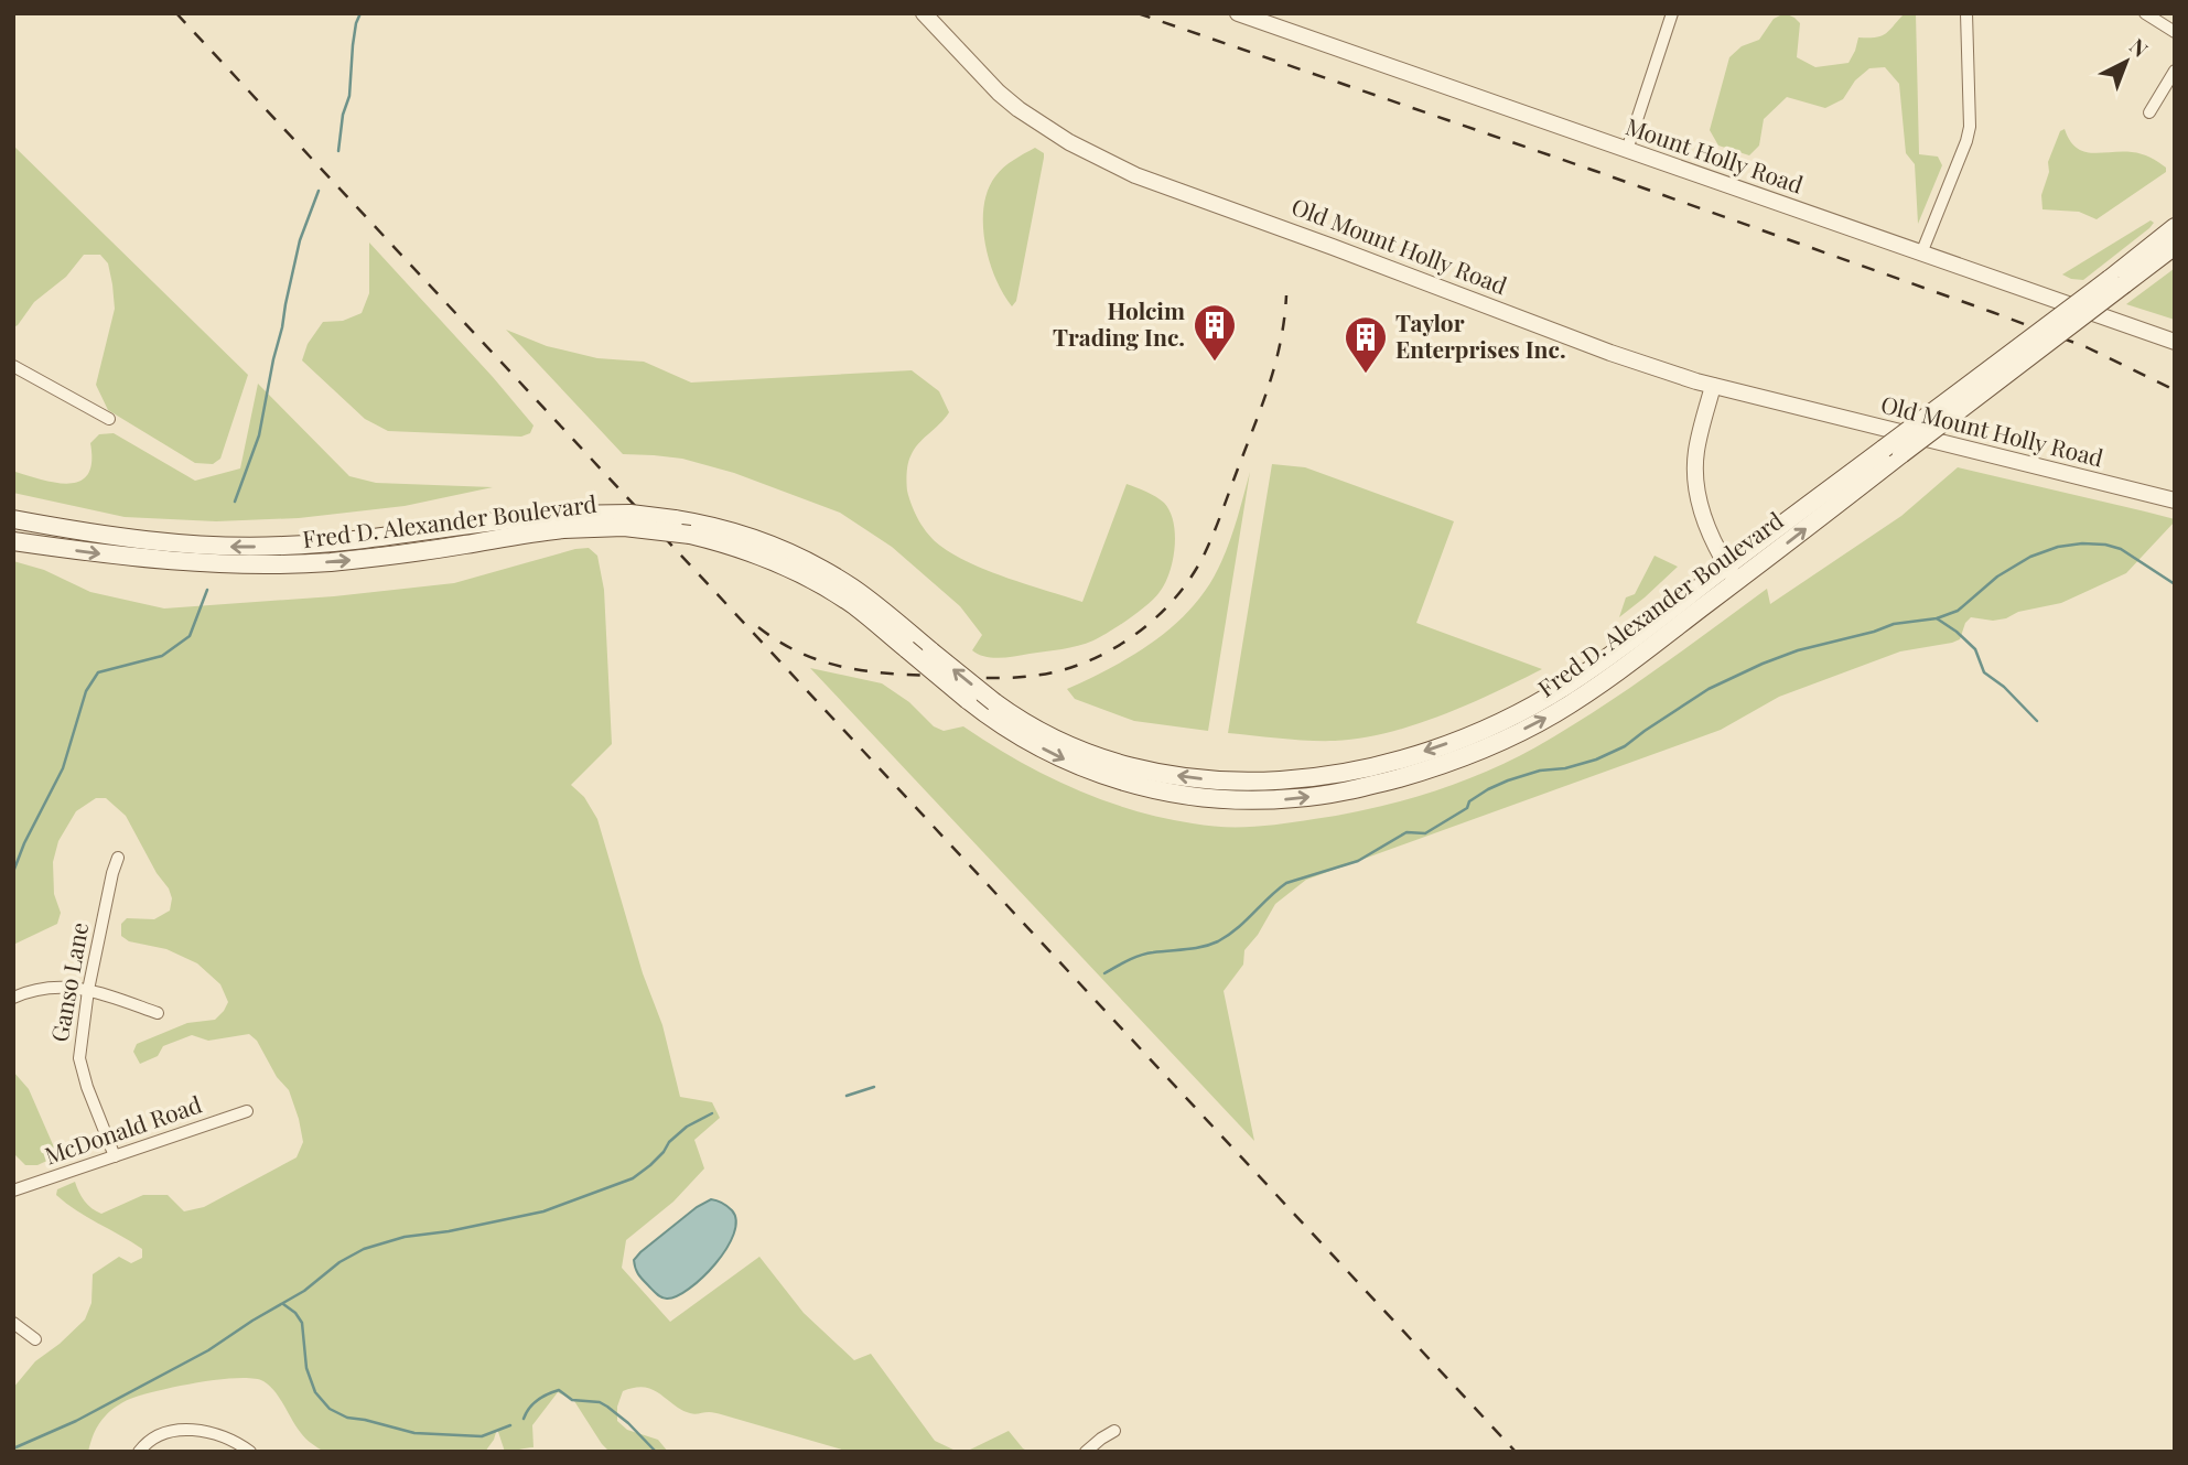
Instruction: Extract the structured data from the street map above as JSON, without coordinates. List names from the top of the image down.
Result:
{
  "streets": {
    "main road": ["Fred D. Alexander Boulevard"],
    "street": [
      "Mount Holly Road",
      "Old Mount Holly Road",
      "Ganso Lane",
      "McDonald Road"
    ]
  },
  "crossings": [
    ["Ganso Lane", "McDonald Road"]
  ],
  "places": {
    "building": ["Holcim Trading Inc.", "Taylor Enterprises Inc."]
  },
  "north": "top right"
}
